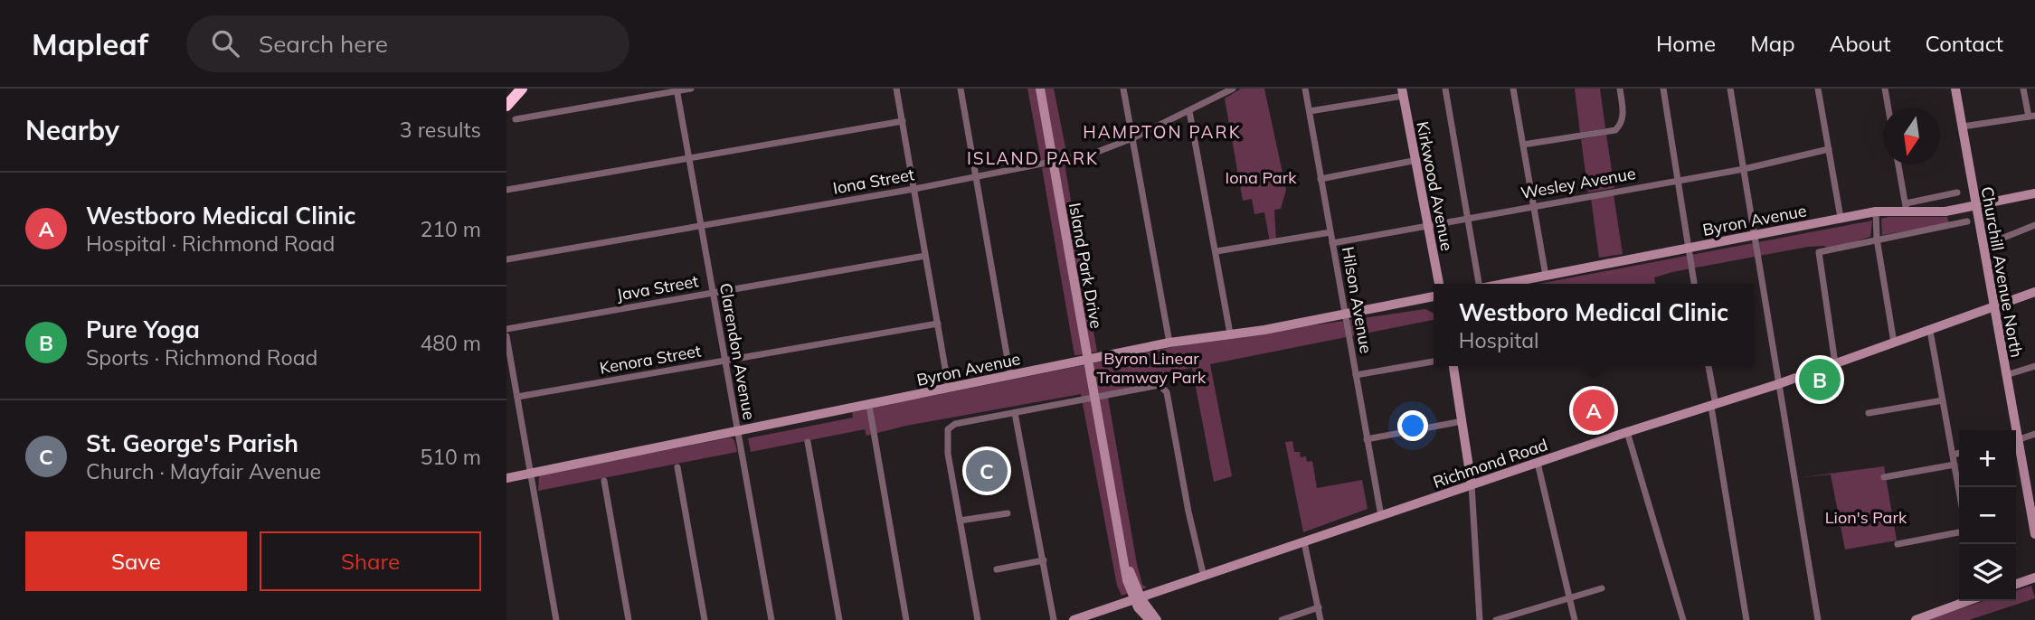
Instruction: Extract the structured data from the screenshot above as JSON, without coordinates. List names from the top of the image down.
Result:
{
  "streets": {
    "main road": [
      "Kirkwood Avenue",
      "Byron Avenue",
      "Island Park Drive",
      "Churchill Avenue North",
      "Richmond Road"
    ],
    "street": [
      "Iona Street",
      "Wesley Avenue",
      "Java Street",
      "Hilson Avenue",
      "Clarendon Avenue",
      "Kenora Street"
    ]
  },
  "crossings": [
    ["Iona Street", "Island Park Drive"],
    ["Iona Street", "Clarendon Avenue"],
    ["Wesley Avenue", "Kirkwood Avenue"],
    ["Wesley Avenue", "Hilson Avenue"],
    ["Byron Avenue", "Island Park Drive"],
    ["Byron Avenue", "Churchill Avenue North"],
    ["Byron Avenue", "Hilson Avenue"],
    ["Byron Avenue", "Clarendon Avenue"],
    ["Island Park Drive", "Richmond Road"],
    ["Churchill Avenue North", "Richmond Road"],
    ["Java Street", "Clarendon Avenue"],
    ["Hilson Avenue", "Richmond Road"],
    ["Clarendon Avenue", "Kenora Street"]
  ],
  "districts": ["HAMPTON PARK", "ISLAND PARK"],
  "parks": ["Iona Park", "Byron Linear Tramway Park", "Lion's Park"],
  "north": "bottom",
  "page": {
    "header": "Mapleaf",
    "search": "Search here",
    "nav": [
      "Home",
      "Map",
      "About",
      "Contact"
    ],
    "heading": ["Nearby", "3 results"],
    "list": [
      {
        "mark": "A",
        "name": "Westboro Medical Clinic",
        "note": "Hospital · Richmond Road",
        "value": "210 m"
      },
      {
        "mark": "B",
        "name": "Pure Yoga",
        "note": "Sports · Richmond Road",
        "value": "480 m"
      },
      {
        "mark": "C",
        "name": "St. George's Parish",
        "note": "Church · Mayfair Avenue",
        "value": "510 m"
      }
    ],
    "popup": ["Westboro Medical Clinic", "Hospital"],
    "pins": ["B", "A", "C"],
    "map_buttons": ["+", "−"],
    "buttons": ["Save", "Share"]
  }
}
